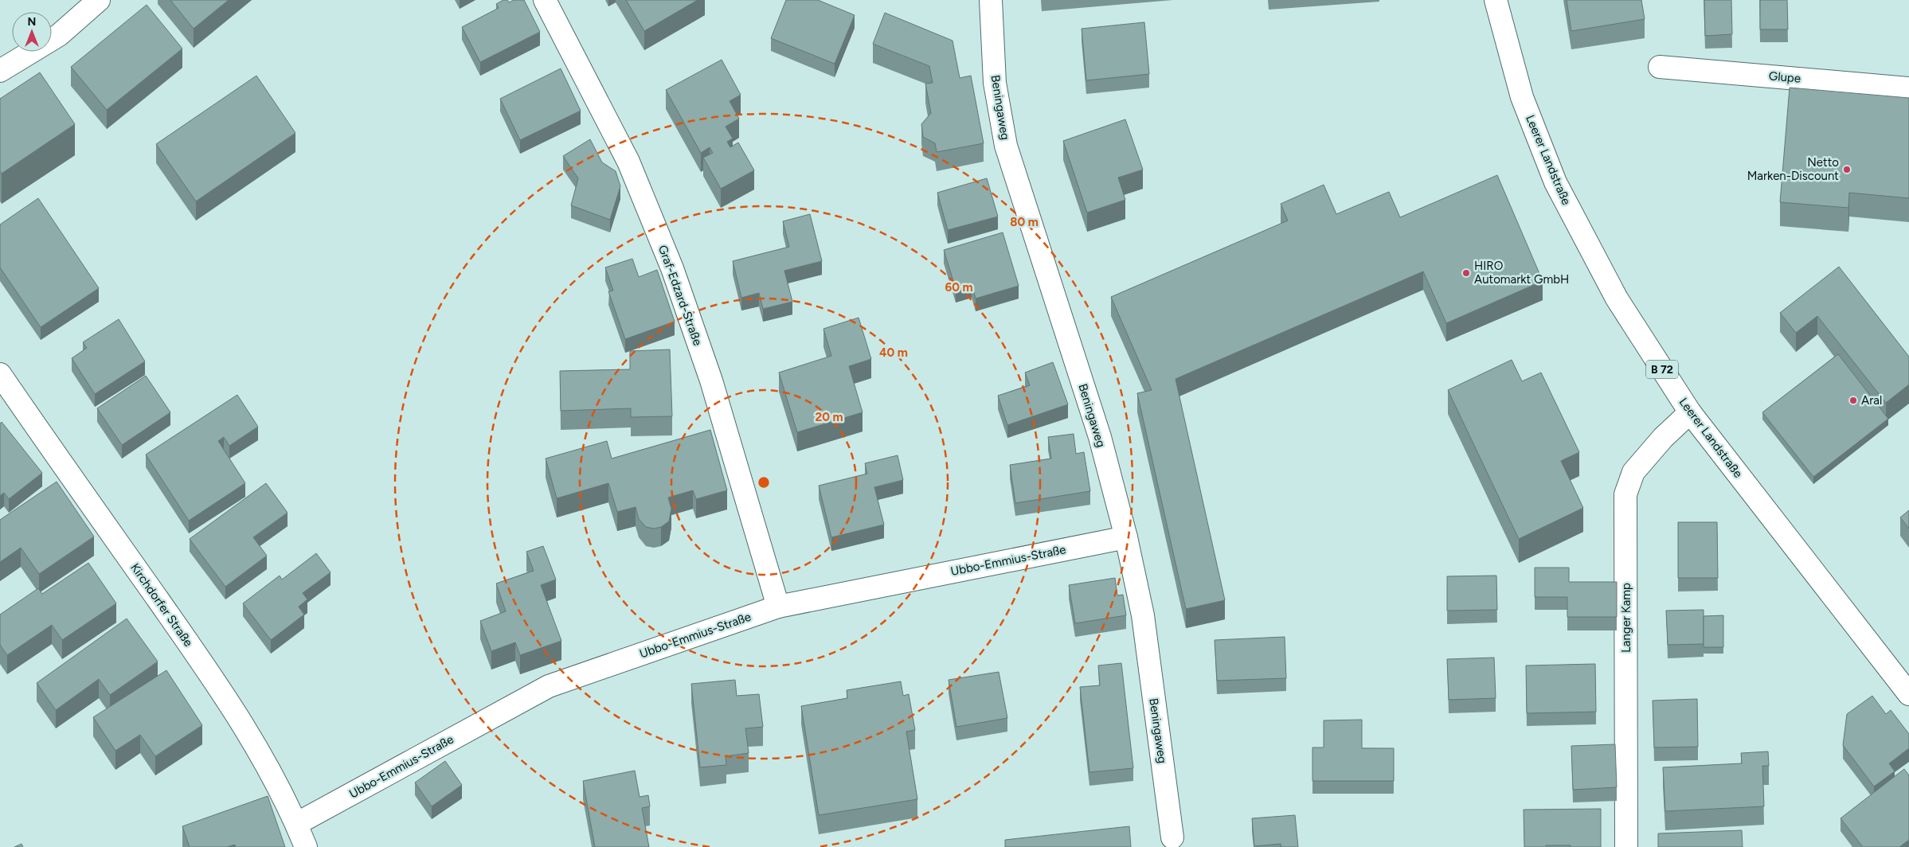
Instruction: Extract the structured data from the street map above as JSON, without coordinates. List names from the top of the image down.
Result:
{
  "streets": {
    "street": [
      "Glupe",
      "Beningaweg",
      "Leerer Landstraße",
      "Graf-Edzard-Straße",
      "B 72",
      "Ubbo-Emmius-Straße",
      "Kirchdorfer Straße",
      "Langer Kamp"
    ]
  },
  "crossings": [
    ["Beningaweg", "Ubbo-Emmius-Straße"],
    ["Leerer Landstraße", "Langer Kamp"],
    ["Graf-Edzard-Straße", "Ubbo-Emmius-Straße"],
    ["Ubbo-Emmius-Straße", "Kirchdorfer Straße"]
  ],
  "places": ["Netto Marken-Discount", "HIRO Automarkt GmbH", "Aral"],
  "north": "top",
  "rings": [
    "80 m",
    "60 m",
    "40 m",
    "20 m"
  ]
}
